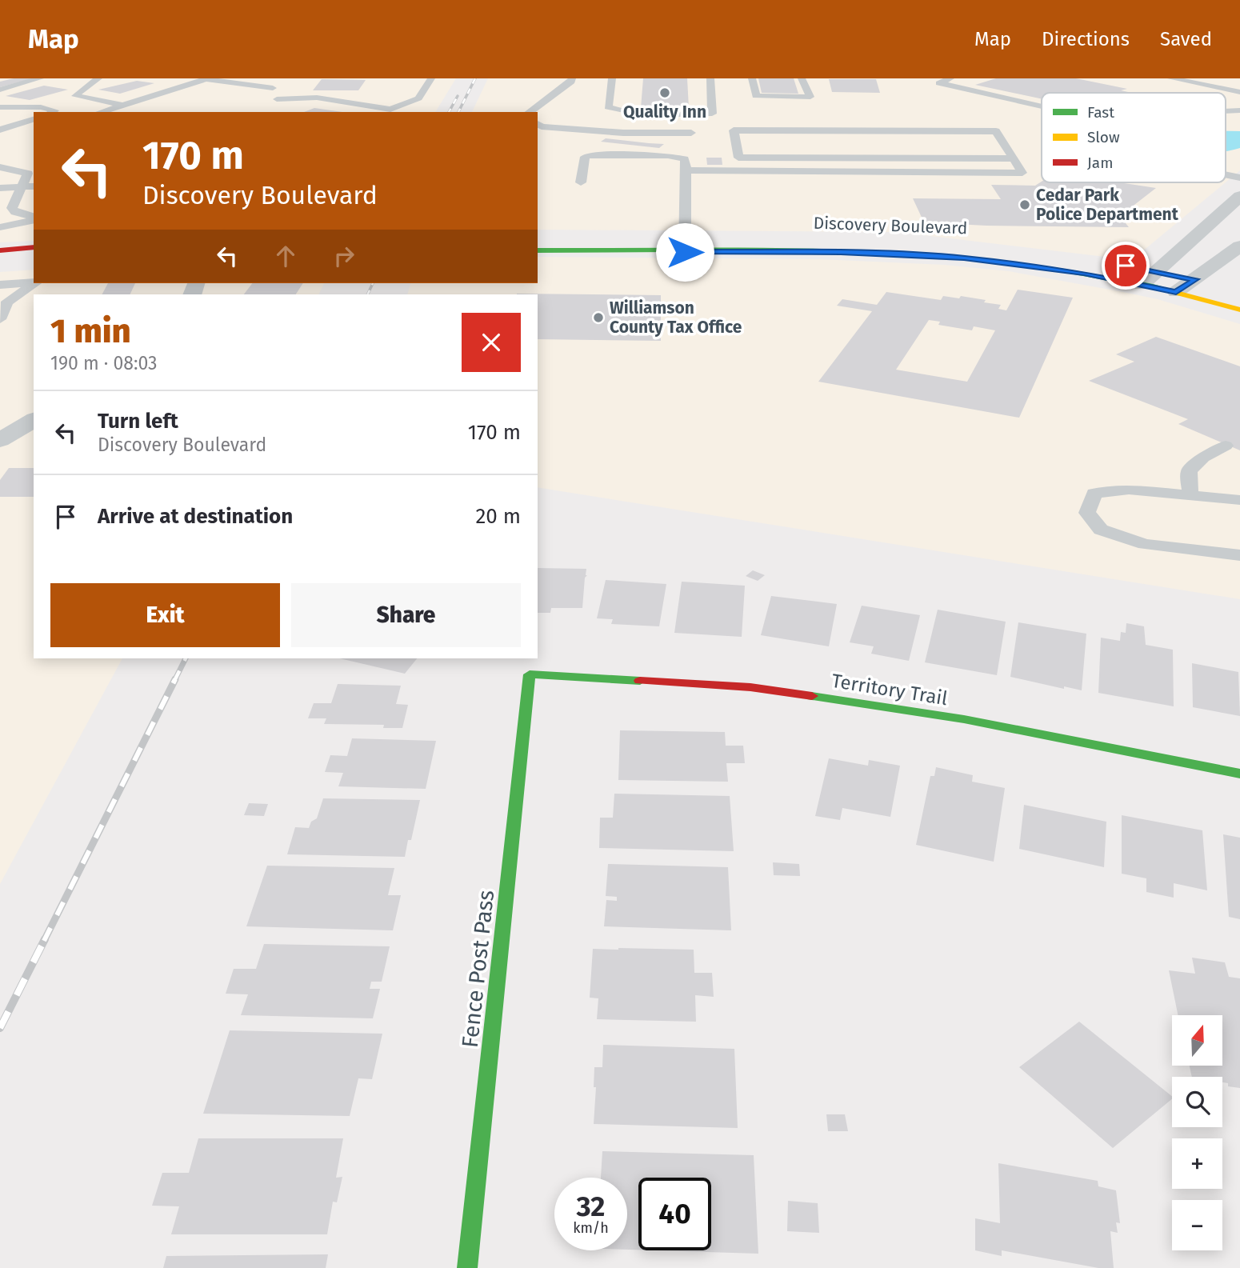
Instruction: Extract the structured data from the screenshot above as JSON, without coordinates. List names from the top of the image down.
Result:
{
  "streets": {
    "street": ["Discovery Boulevard", "Territory Trail", "Fence Post Pass"]
  },
  "crossings": [
    ["Territory Trail", "Fence Post Pass"]
  ],
  "places": ["Quality Inn", "Cedar Park Police Department", "Williamson County Tax Office"],
  "legend": ["Fast", "Slow", "Jam"],
  "north": "top",
  "page": {
    "header": "Map",
    "nav": ["Map", "Directions", "Saved"],
    "turn": ["170 m", "Discovery Boulevard"],
    "heading": ["1 min", "190 m · 08:03"],
    "list": [
      {
        "name": "Turn left",
        "note": "Discovery Boulevard",
        "value": "170 m"
      },
      {
        "name": "Arrive at destination",
        "value": "20 m"
      }
    ],
    "buttons": ["Exit", "Share"],
    "map_buttons": ["+", "−"],
    "speed": "32 km/h",
    "limit": "40"
  }
}
